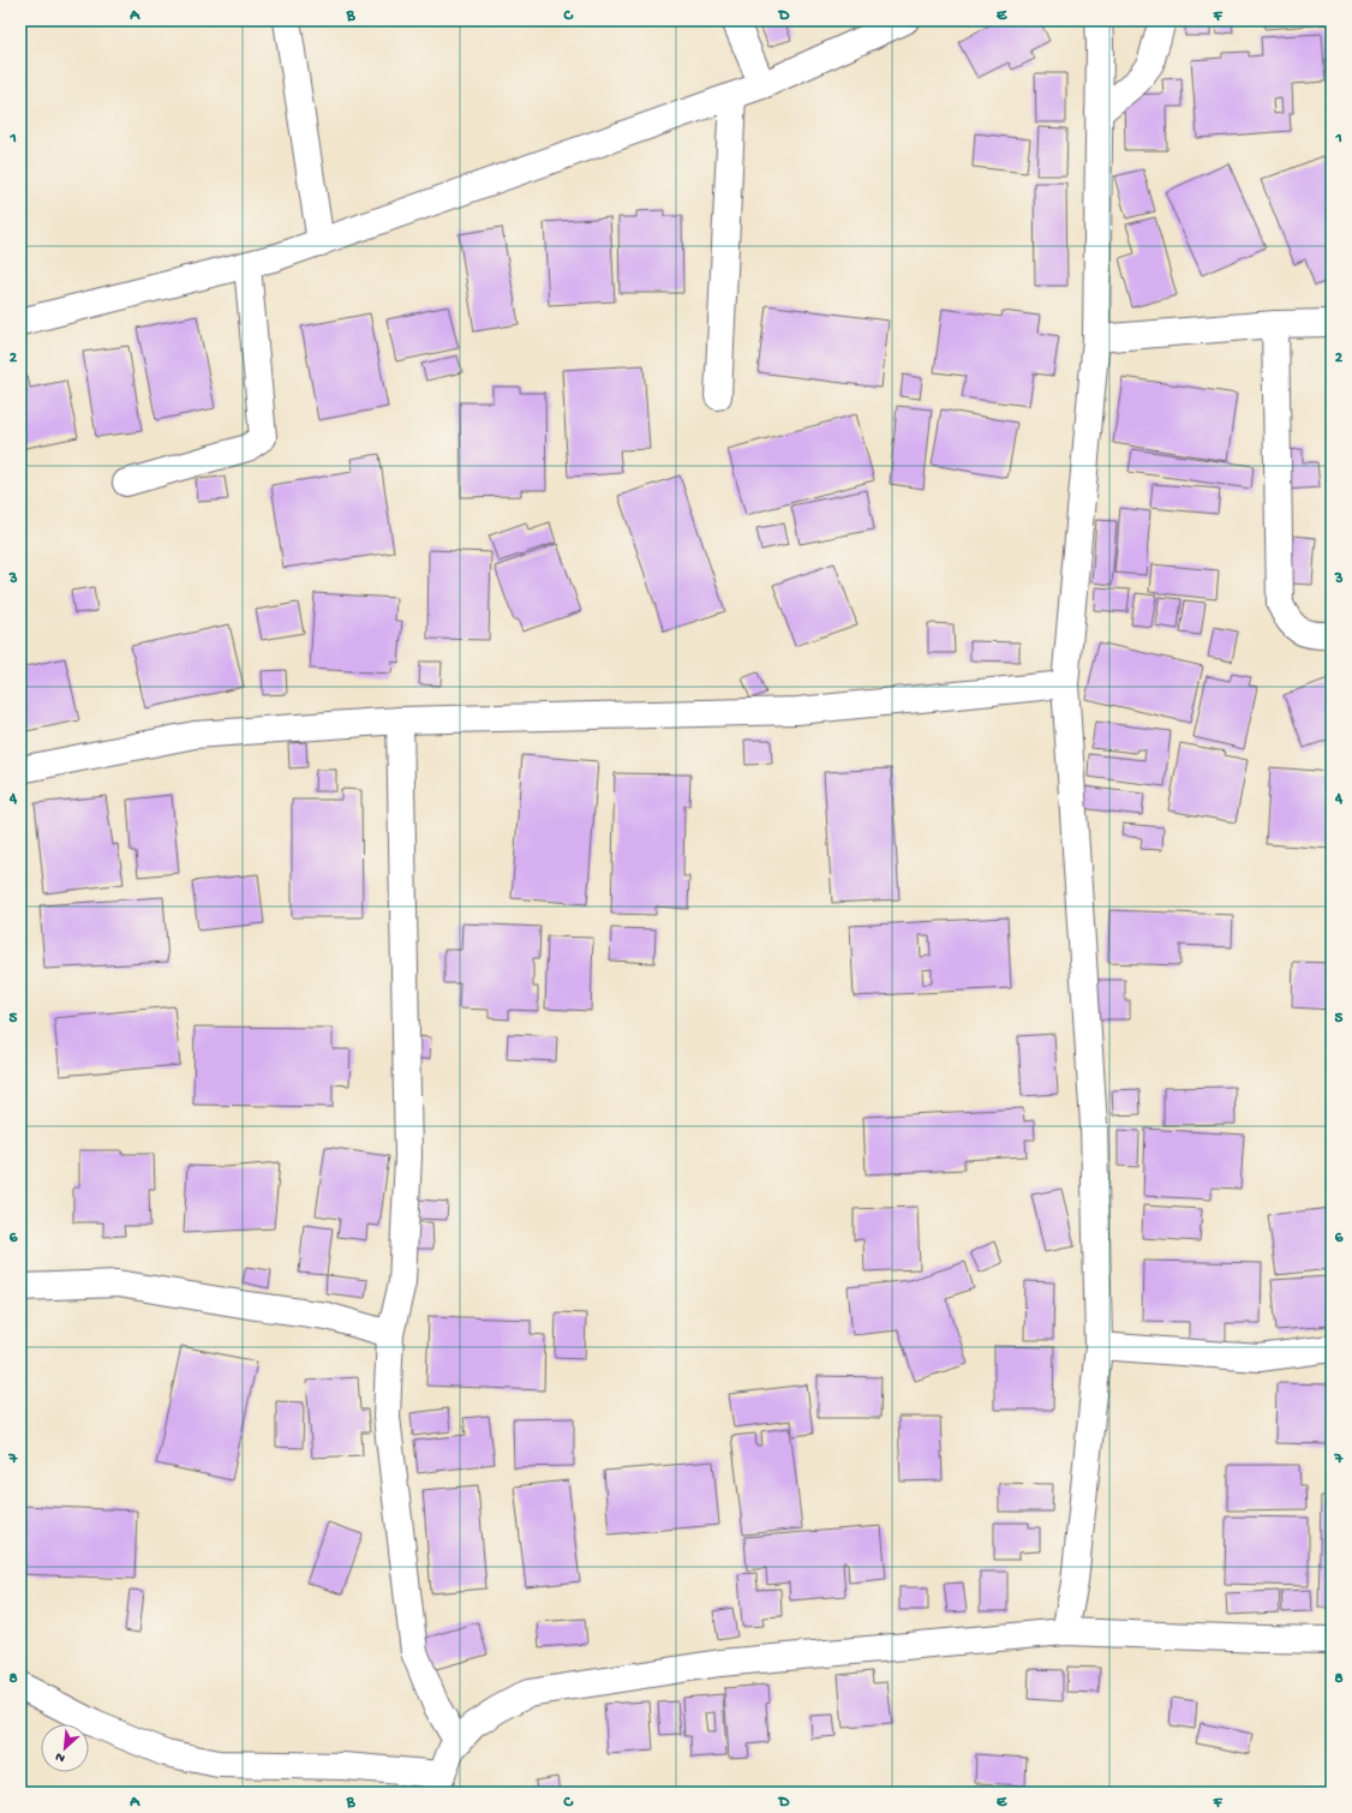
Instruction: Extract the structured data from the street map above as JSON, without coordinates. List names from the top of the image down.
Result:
{
  "north": "bottom left",
  "grid": {
    "columns": [
      "A",
      "B",
      "C",
      "D",
      "E",
      "F"
    ],
    "rows": [
      "1",
      "2",
      "3",
      "4",
      "5",
      "6",
      "7",
      "8"
    ]
  }
}
